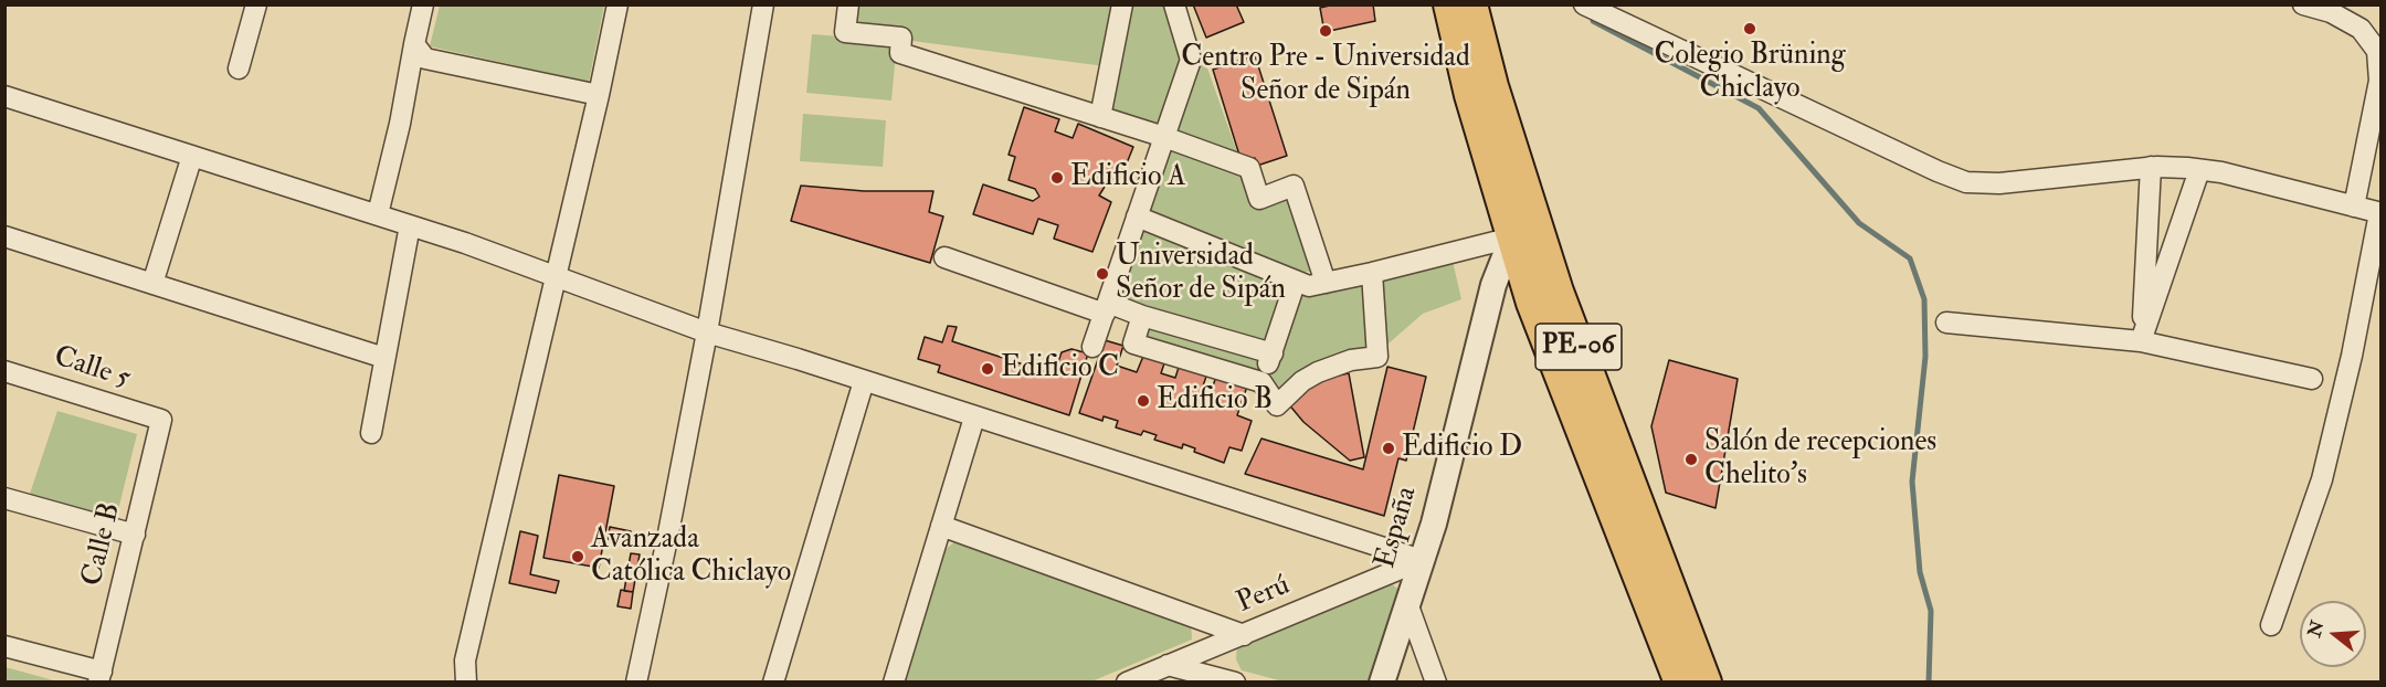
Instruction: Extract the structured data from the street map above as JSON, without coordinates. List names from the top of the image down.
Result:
{
  "streets": {
    "main road": ["PE-06"],
    "street": [
      "Calle 5",
      "España",
      "Calle B",
      "Perú"
    ]
  },
  "crossings": [
    ["PE-06", "España"],
    ["Calle 5", "Calle B"],
    ["España", "Perú"]
  ],
  "places": [
    "Colegio Brüning Chiclayo",
    "Centro Pre - Universidad Señor de Sipán",
    "Edificio A",
    "Universidad Señor de Sipán",
    "Edificio C",
    "Edificio B",
    "Edificio D",
    "Salón de recepciones Chelito's",
    "Avanzada Católica Chiclayo"
  ],
  "north": "left"
}
